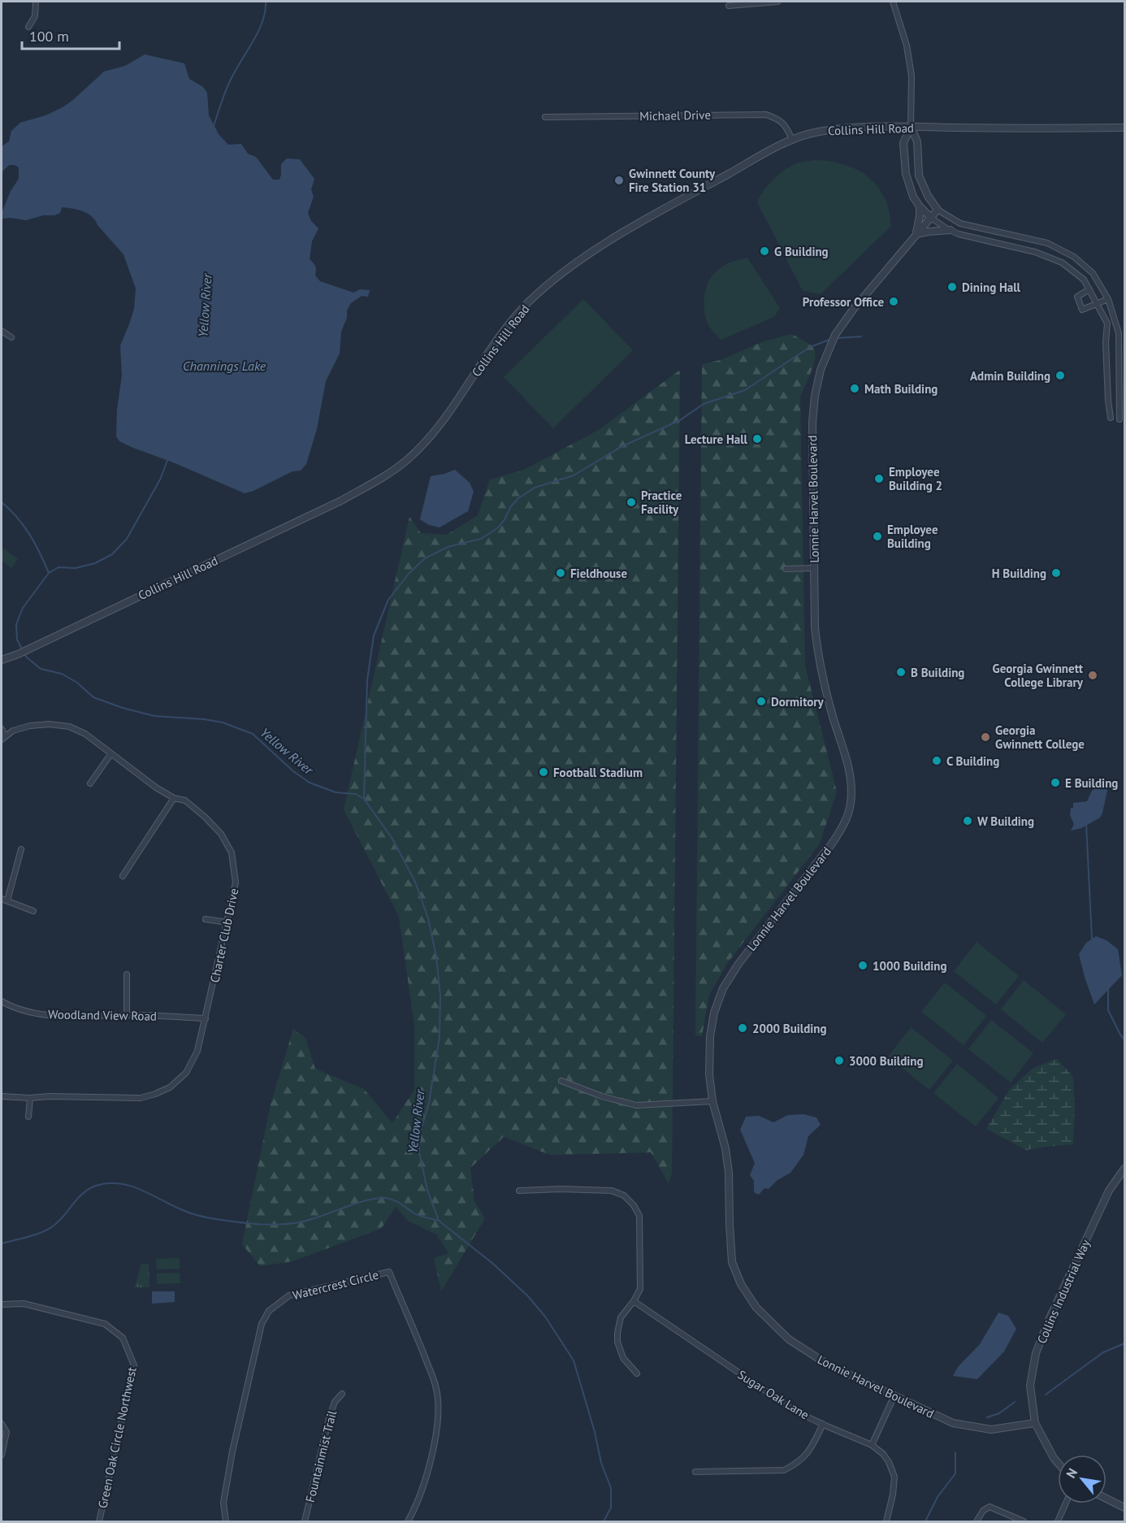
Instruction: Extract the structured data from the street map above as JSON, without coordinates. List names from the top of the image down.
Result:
{
  "streets": {
    "street": [
      "Michael Drive",
      "Collins Hill Road",
      "Lonnie Harvel Boulevard",
      "Charter Club Drive",
      "Woodland View Road",
      "Watercrest Circle",
      "Collins Industrial Way",
      "Sugar Oak Lane",
      "Green Oak Circle Northwest",
      "Fountainmist Trail"
    ]
  },
  "crossings": [
    ["Michael Drive", "Collins Hill Road"],
    ["Lonnie Harvel Boulevard", "Collins Industrial Way"],
    ["Charter Club Drive", "Woodland View Road"]
  ],
  "water": ["Yellow River", "Channings Lake"],
  "places": [
    "Gwinnett County Fire Station 31",
    "G Building",
    "Dining Hall",
    "Professor Office",
    "Admin Building",
    "Math Building",
    "Lecture Hall",
    "Employee Building 2",
    "Practice Facility",
    "Employee Building",
    "Fieldhouse",
    "H Building",
    "B Building",
    "Georgia Gwinnett College Library",
    "Dormitory",
    "Georgia Gwinnett College",
    "C Building",
    "Football Stadium",
    "E Building",
    "W Building",
    "1000 Building",
    "2000 Building",
    "3000 Building"
  ],
  "scale_bar": "100 m",
  "north": "top left"
}
